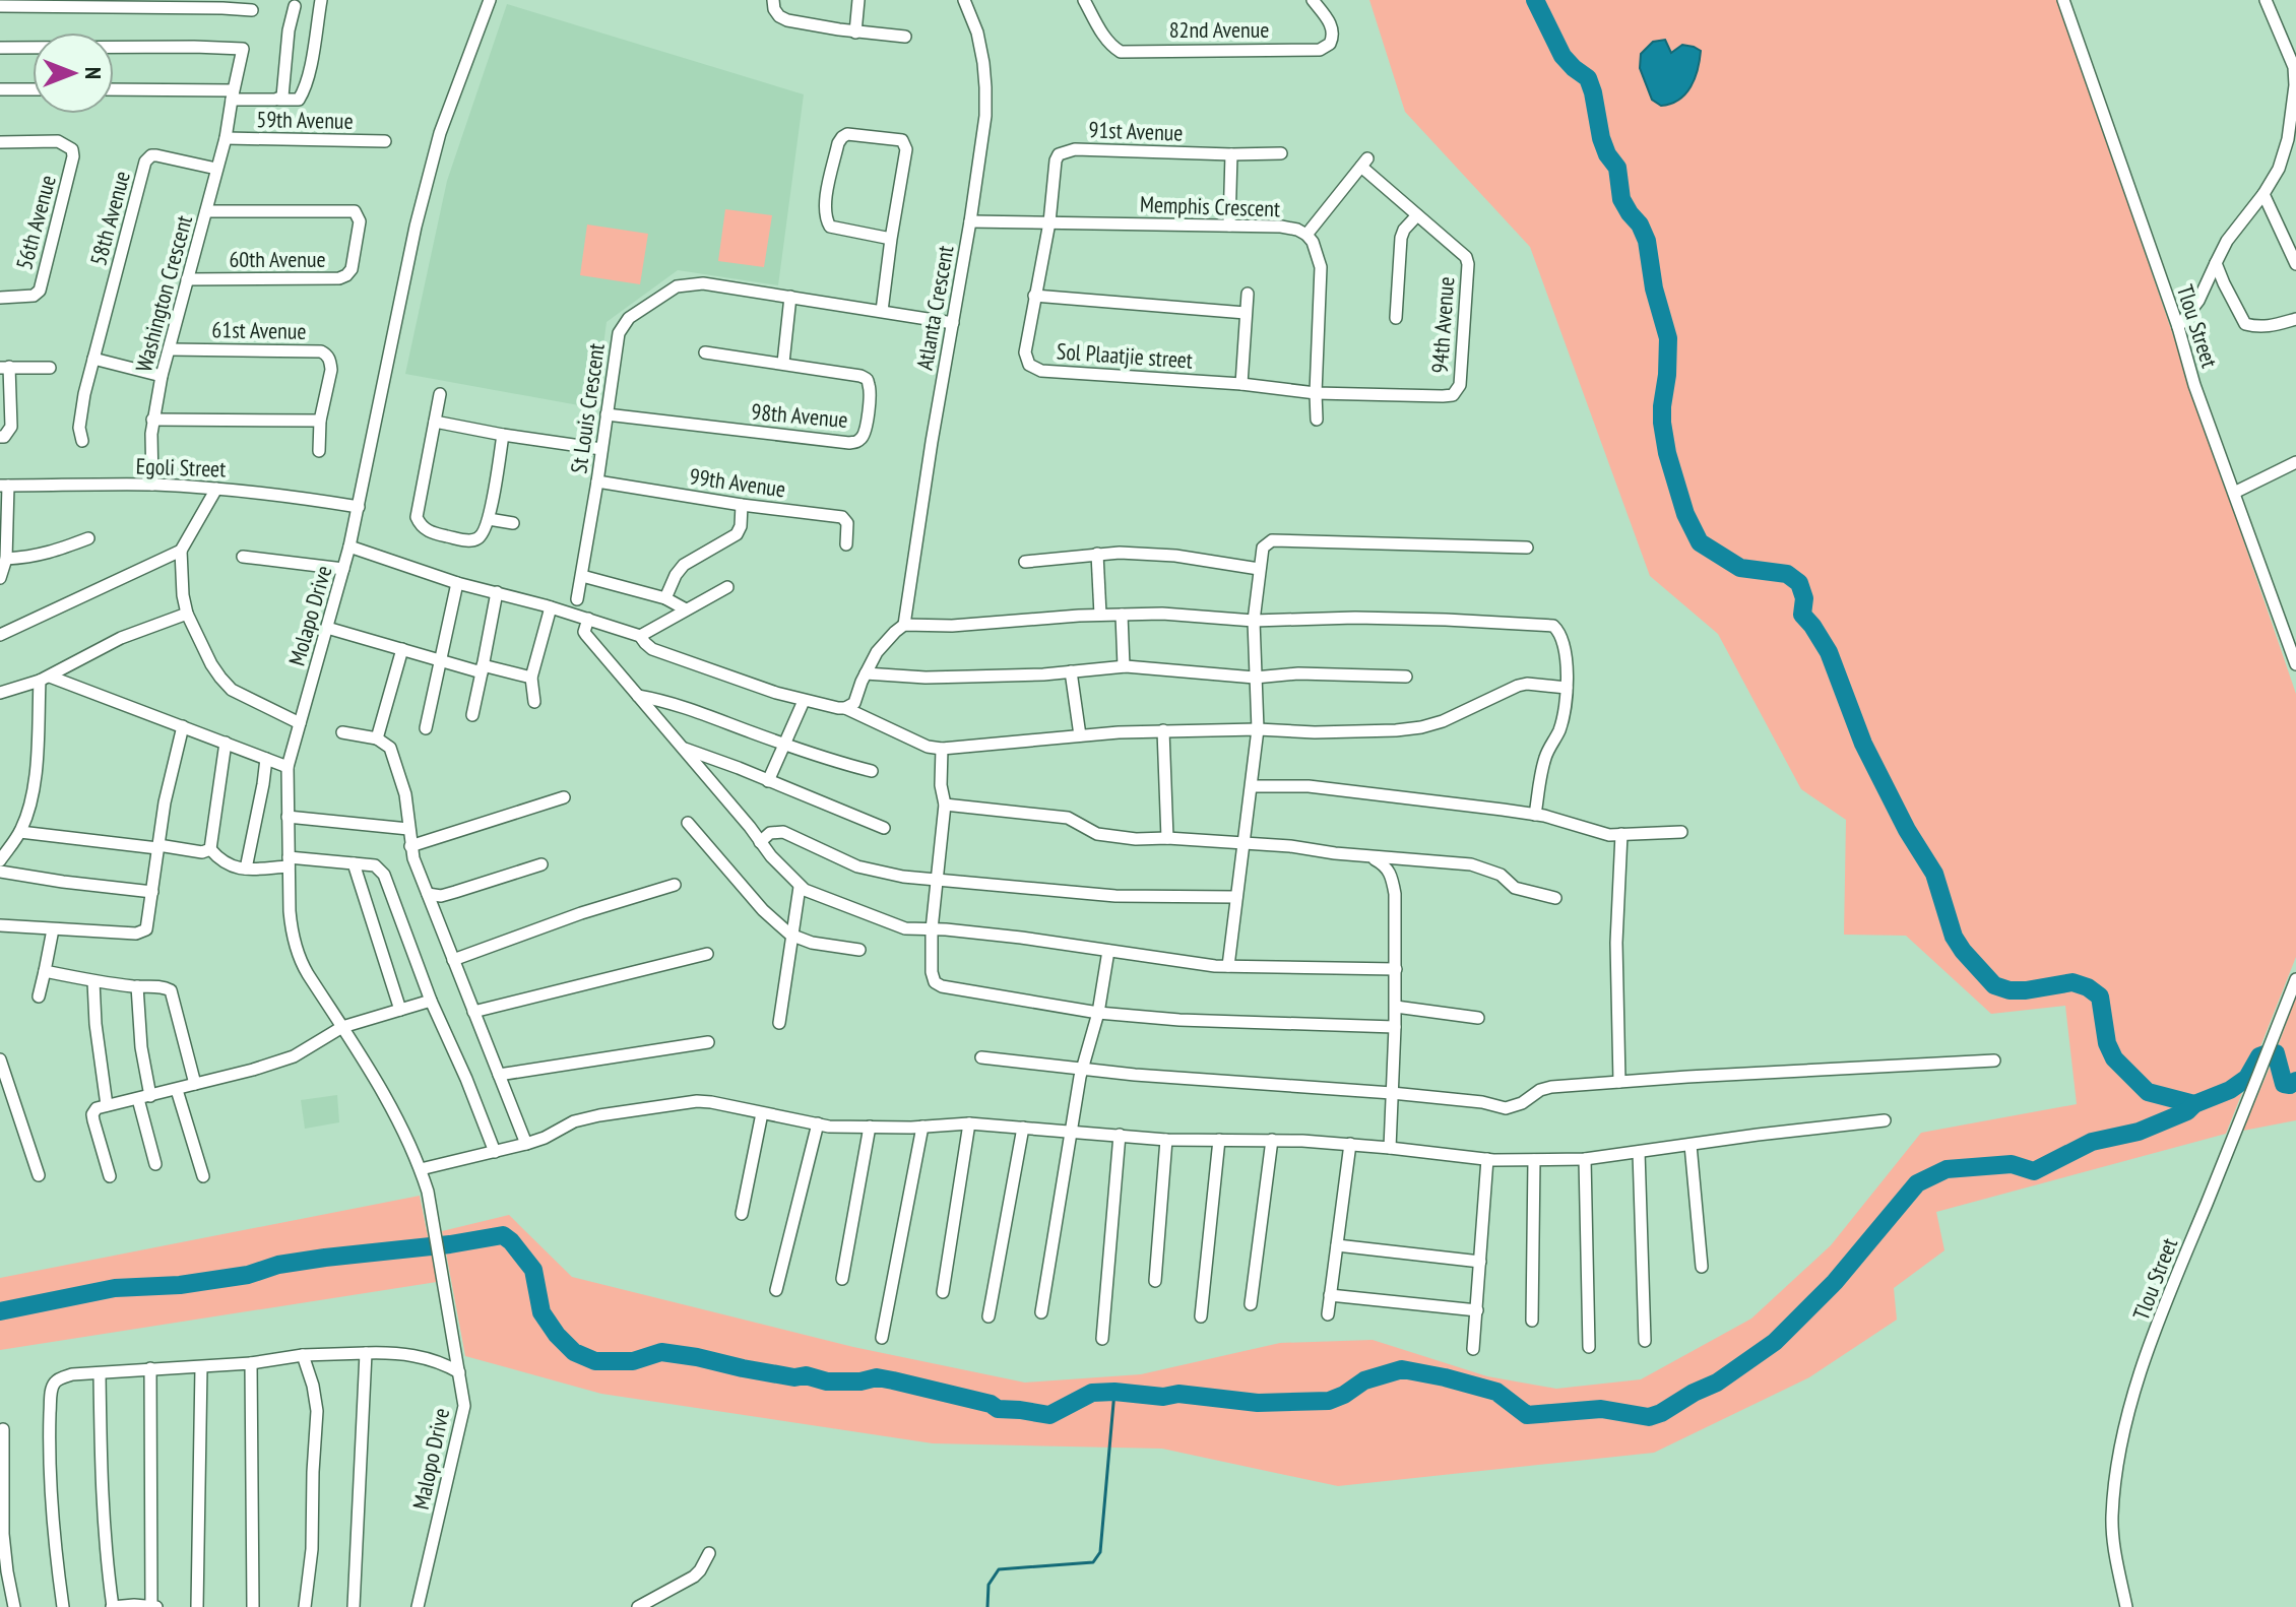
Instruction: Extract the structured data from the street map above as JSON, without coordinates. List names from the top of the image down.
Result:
{
  "streets": {
    "street": [
      "82nd Avenue",
      "59th Avenue",
      "91st Avenue",
      "Memphis Crescent",
      "58th Avenue",
      "56th Avenue",
      "60th Avenue",
      "Washington Crescent",
      "Atlanta Crescent",
      "94th Avenue",
      "Tlou Street",
      "61st Avenue",
      "Sol Plaatjie street",
      "St Louis Crescent",
      "98th Avenue",
      "Egoli Street",
      "99th Avenue",
      "Molapo Drive",
      "Malopo Drive"
    ]
  },
  "crossings": [
    ["59th Avenue", "Washington Crescent"],
    ["91st Avenue", "Memphis Crescent"],
    ["91st Avenue", "Sol Plaatjie street"],
    ["Memphis Crescent", "Atlanta Crescent"],
    ["Memphis Crescent", "94th Avenue"],
    ["Memphis Crescent", "Sol Plaatjie street"],
    ["58th Avenue", "Washington Crescent"],
    ["60th Avenue", "Washington Crescent"],
    ["Washington Crescent", "61st Avenue"],
    ["Washington Crescent", "Egoli Street"],
    ["Atlanta Crescent", "St Louis Crescent"],
    ["94th Avenue", "Sol Plaatjie street"],
    ["St Louis Crescent", "98th Avenue"],
    ["St Louis Crescent", "99th Avenue"],
    ["Egoli Street", "Molapo Drive"],
    ["Molapo Drive", "Malopo Drive"]
  ],
  "north": "right"
}
